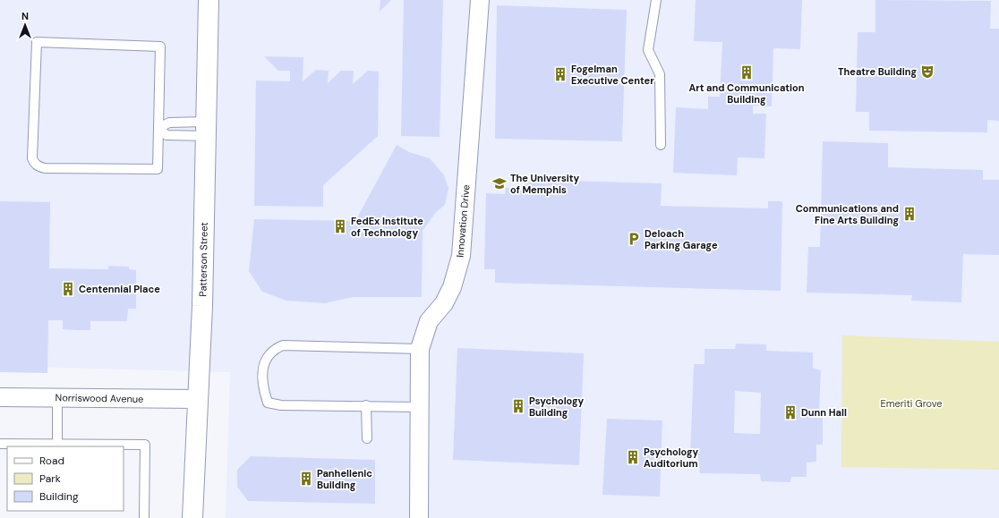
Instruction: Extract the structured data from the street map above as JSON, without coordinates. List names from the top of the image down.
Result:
{
  "streets": {
    "street": ["Innovation Drive", "Patterson Street", "Norriswood Avenue"]
  },
  "crossings": [
    ["Patterson Street", "Norriswood Avenue"]
  ],
  "parks": ["Emeriti Grove"],
  "places": {
    "theatre": ["Theatre Building"],
    "building": [
      "Art and Communication Building",
      "Fogelman Executive Center",
      "Communications and Fine Arts Building",
      "FedEx Institute of Technology",
      "Centennial Place",
      "Psychology Building",
      "Dunn Hall",
      "Psychology Auditorium",
      "Panhellenic Building"
    ],
    "school or university": ["The University of Memphis"],
    "parking": ["Deloach Parking Garage"]
  },
  "legend": ["Road", "Park", "Building"],
  "north": "top"
}
